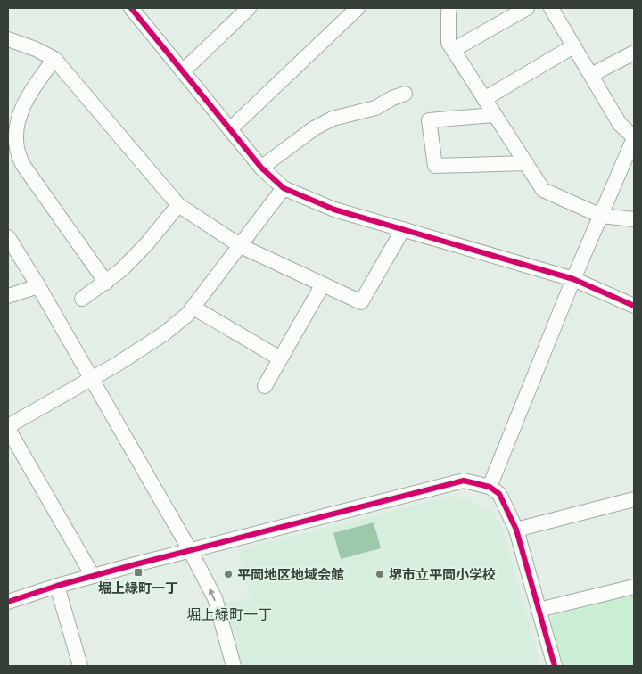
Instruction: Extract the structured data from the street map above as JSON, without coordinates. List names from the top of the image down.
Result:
{
  "districts": ["堀上緑町一丁"],
  "places": {
    "transit": ["堀上緑町一丁"],
    "other": ["平岡地区地域会館", "堺市立平岡小学校"]
  }
}
